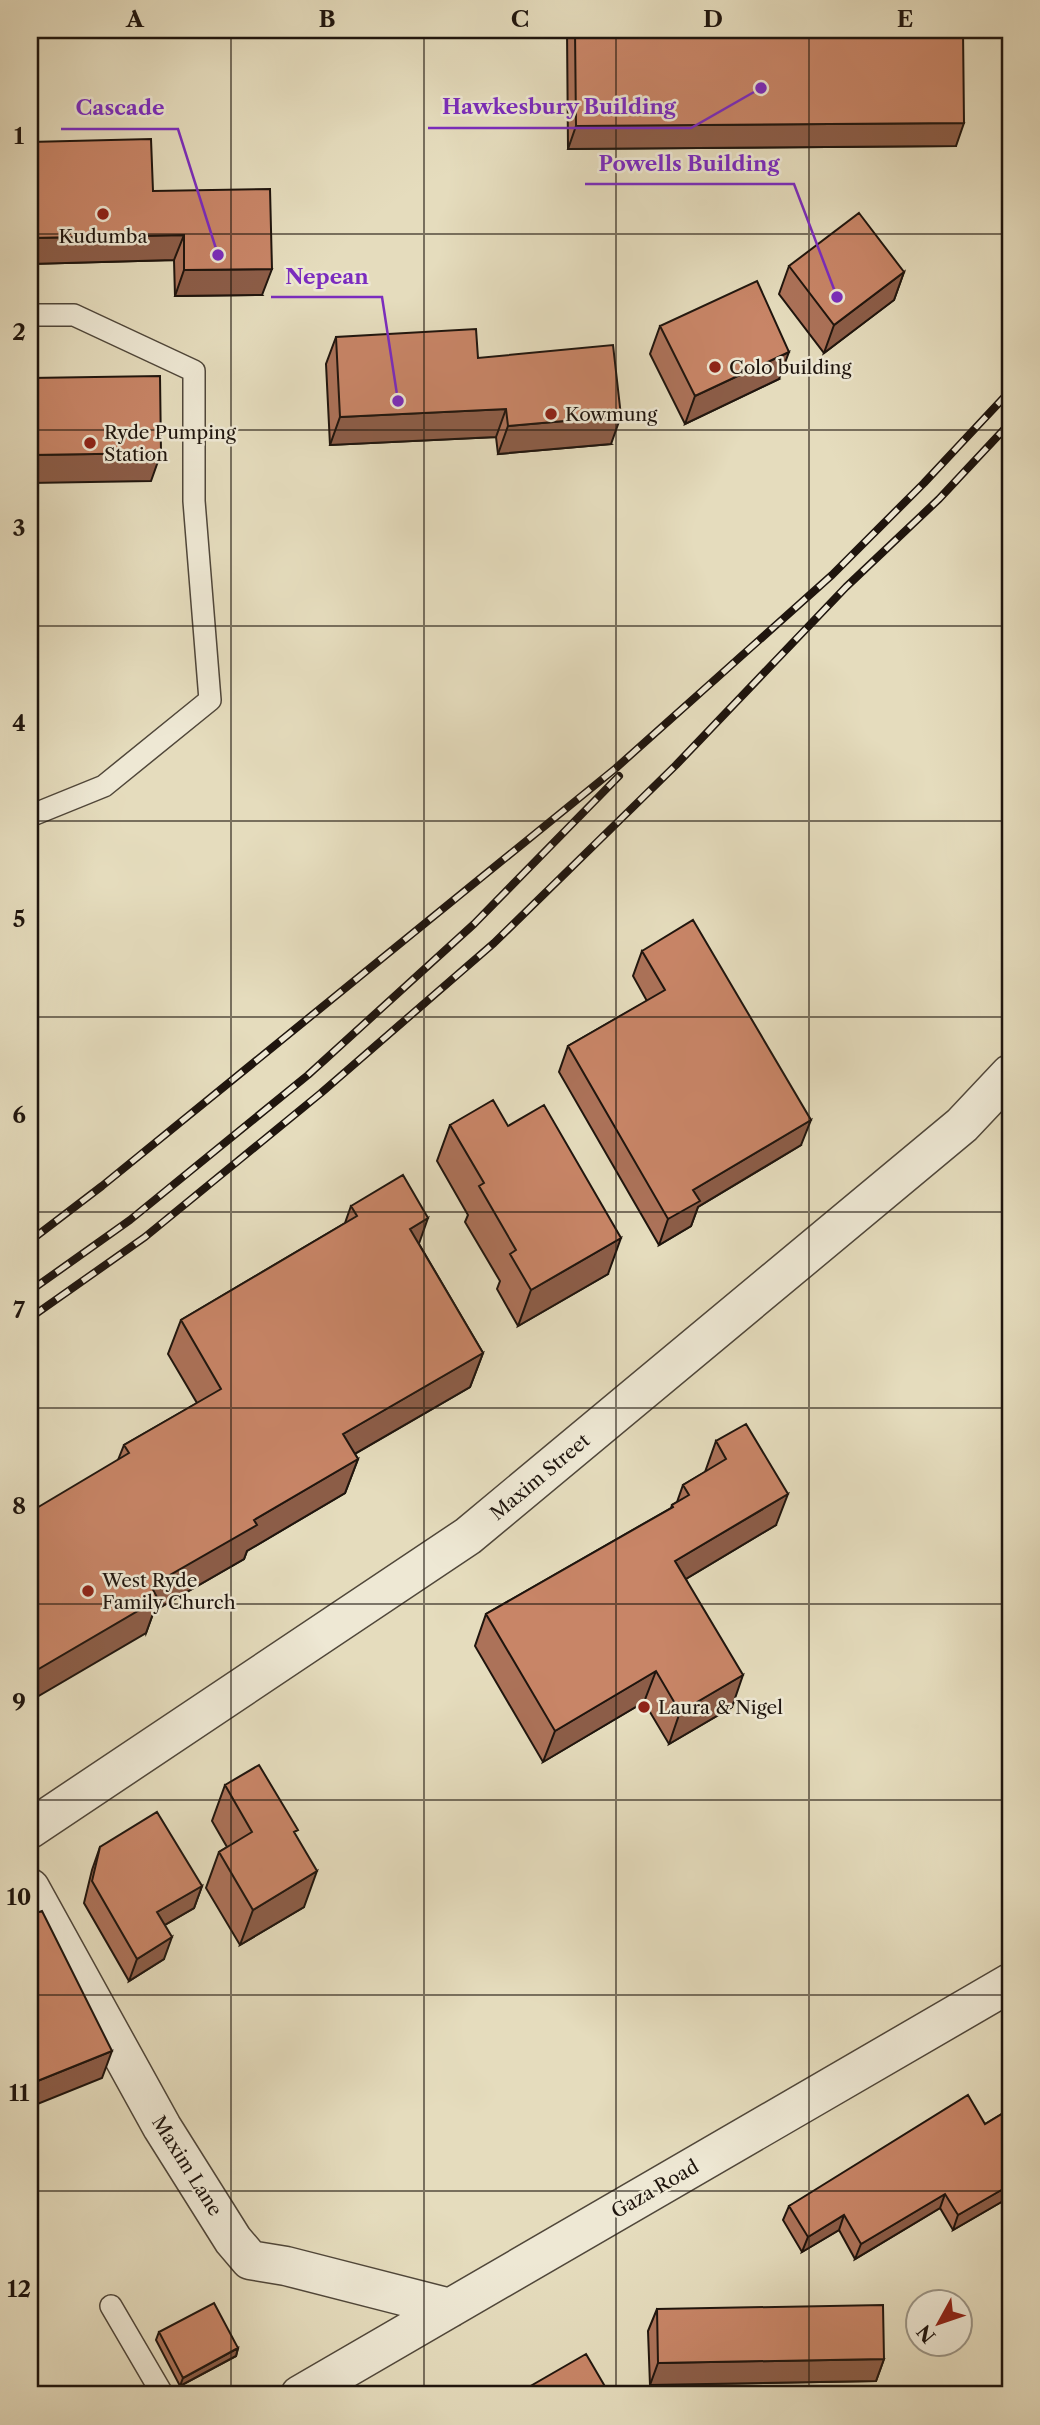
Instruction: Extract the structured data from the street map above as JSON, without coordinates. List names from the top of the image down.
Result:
{
  "streets": {
    "street": ["Maxim Street", "Maxim Lane", "Gaza Road"]
  },
  "crossings": [
    ["Maxim Lane", "Gaza Road"]
  ],
  "places": [
    "Hawkesbury Building",
    "Kudumba",
    "Cascade",
    "Powells Building",
    "Colo building",
    "Nepean",
    "Kowmung",
    "Ryde Pumping Station",
    "West Ryde Family Church",
    "Laura & Nigel"
  ],
  "north": "bottom left",
  "grid": {
    "columns": [
      "A",
      "B",
      "C",
      "D",
      "E"
    ],
    "rows": [
      "1",
      "2",
      "3",
      "4",
      "5",
      "6",
      "7",
      "8",
      "9",
      "10",
      "11",
      "12"
    ]
  }
}
